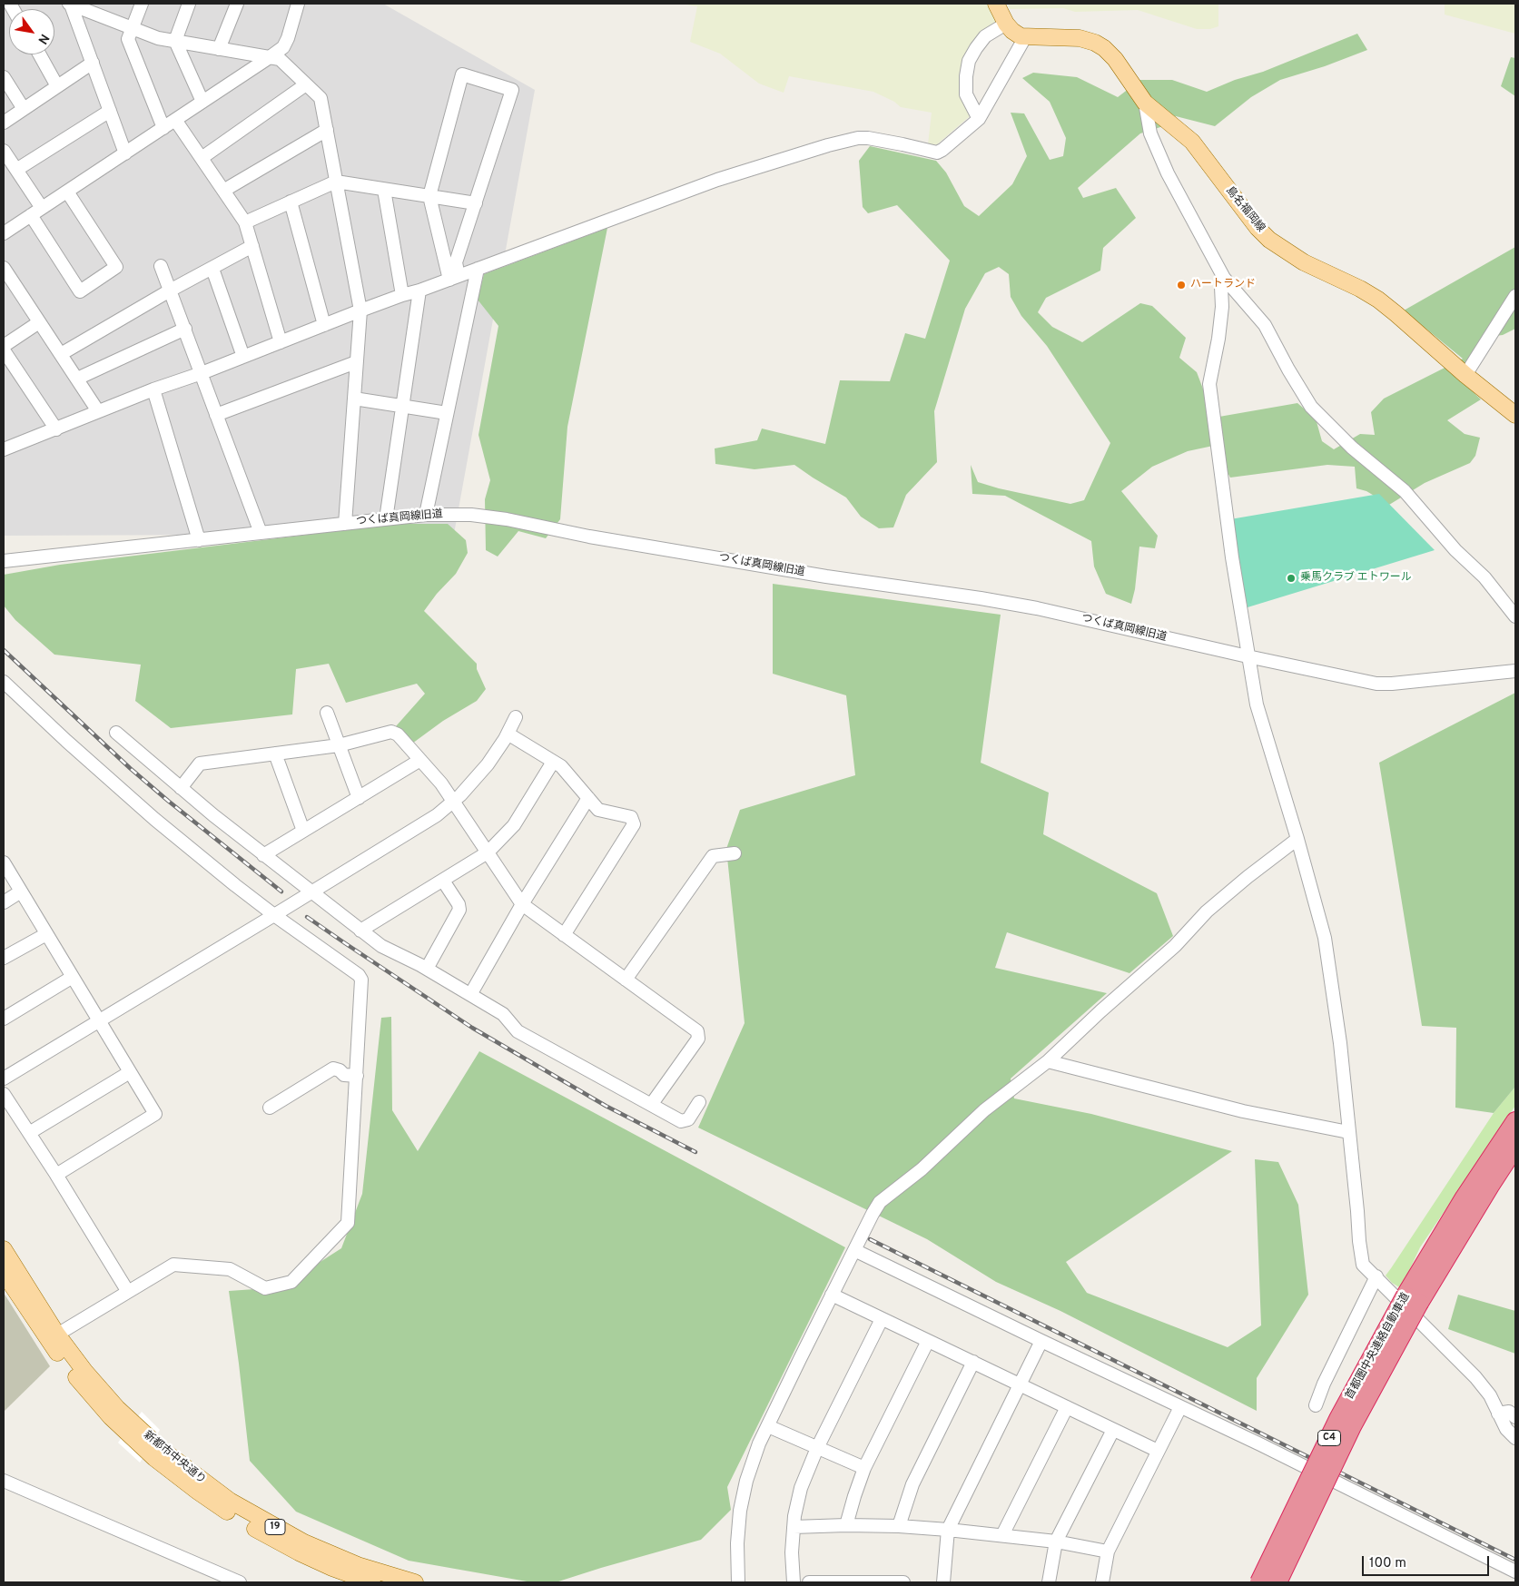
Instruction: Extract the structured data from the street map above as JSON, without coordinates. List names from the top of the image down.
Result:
{
  "streets": {
    "highway": ["首都圏中央連絡自動車道", "C4"],
    "main road": ["島名福岡線", "新都市中央通り", "19"],
    "street": ["つくば真岡線旧道"]
  },
  "places": ["ハートランド", "乗馬クラブ エトワール"],
  "scale_bar": "100 m",
  "north": "bottom right"
}
